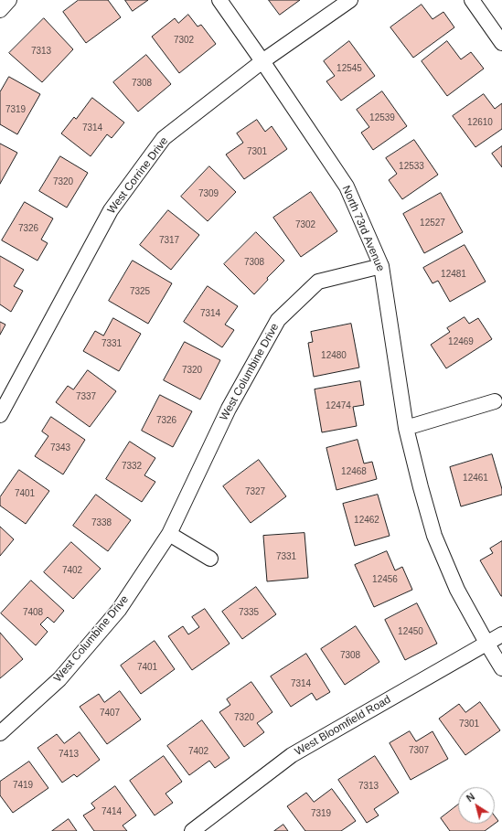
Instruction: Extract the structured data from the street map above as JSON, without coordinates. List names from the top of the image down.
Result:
{
  "streets": {
    "street": [
      "West Corrine Drive",
      "North 73rd Avenue",
      "West Columbine Drive",
      "West Bloomfield Road"
    ]
  },
  "crossings": [
    ["West Corrine Drive", "North 73rd Avenue"],
    ["North 73rd Avenue", "West Columbine Drive"],
    ["North 73rd Avenue", "West Bloomfield Road"]
  ],
  "house_numbers": [
    "7302",
    "7313",
    "12545",
    "7308",
    "7319",
    "12539",
    "12610",
    "7314",
    "7301",
    "12533",
    "7320",
    "7309",
    "12527",
    "7302",
    "7326",
    "7317",
    "7308",
    "12481",
    "7325",
    "7314",
    "12469",
    "7331",
    "12480",
    "7320",
    "7337",
    "12474",
    "7326",
    "7343",
    "7332",
    "12468",
    "12461",
    "7327",
    "7401",
    "12462",
    "7338",
    "7331",
    "7402",
    "12456",
    "7408",
    "7335",
    "12450",
    "7308",
    "7401",
    "7314",
    "7407",
    "7320",
    "7301",
    "7307",
    "7402",
    "7413",
    "7419",
    "7313",
    "7414",
    "7319"
  ],
  "north": "top left"
}
